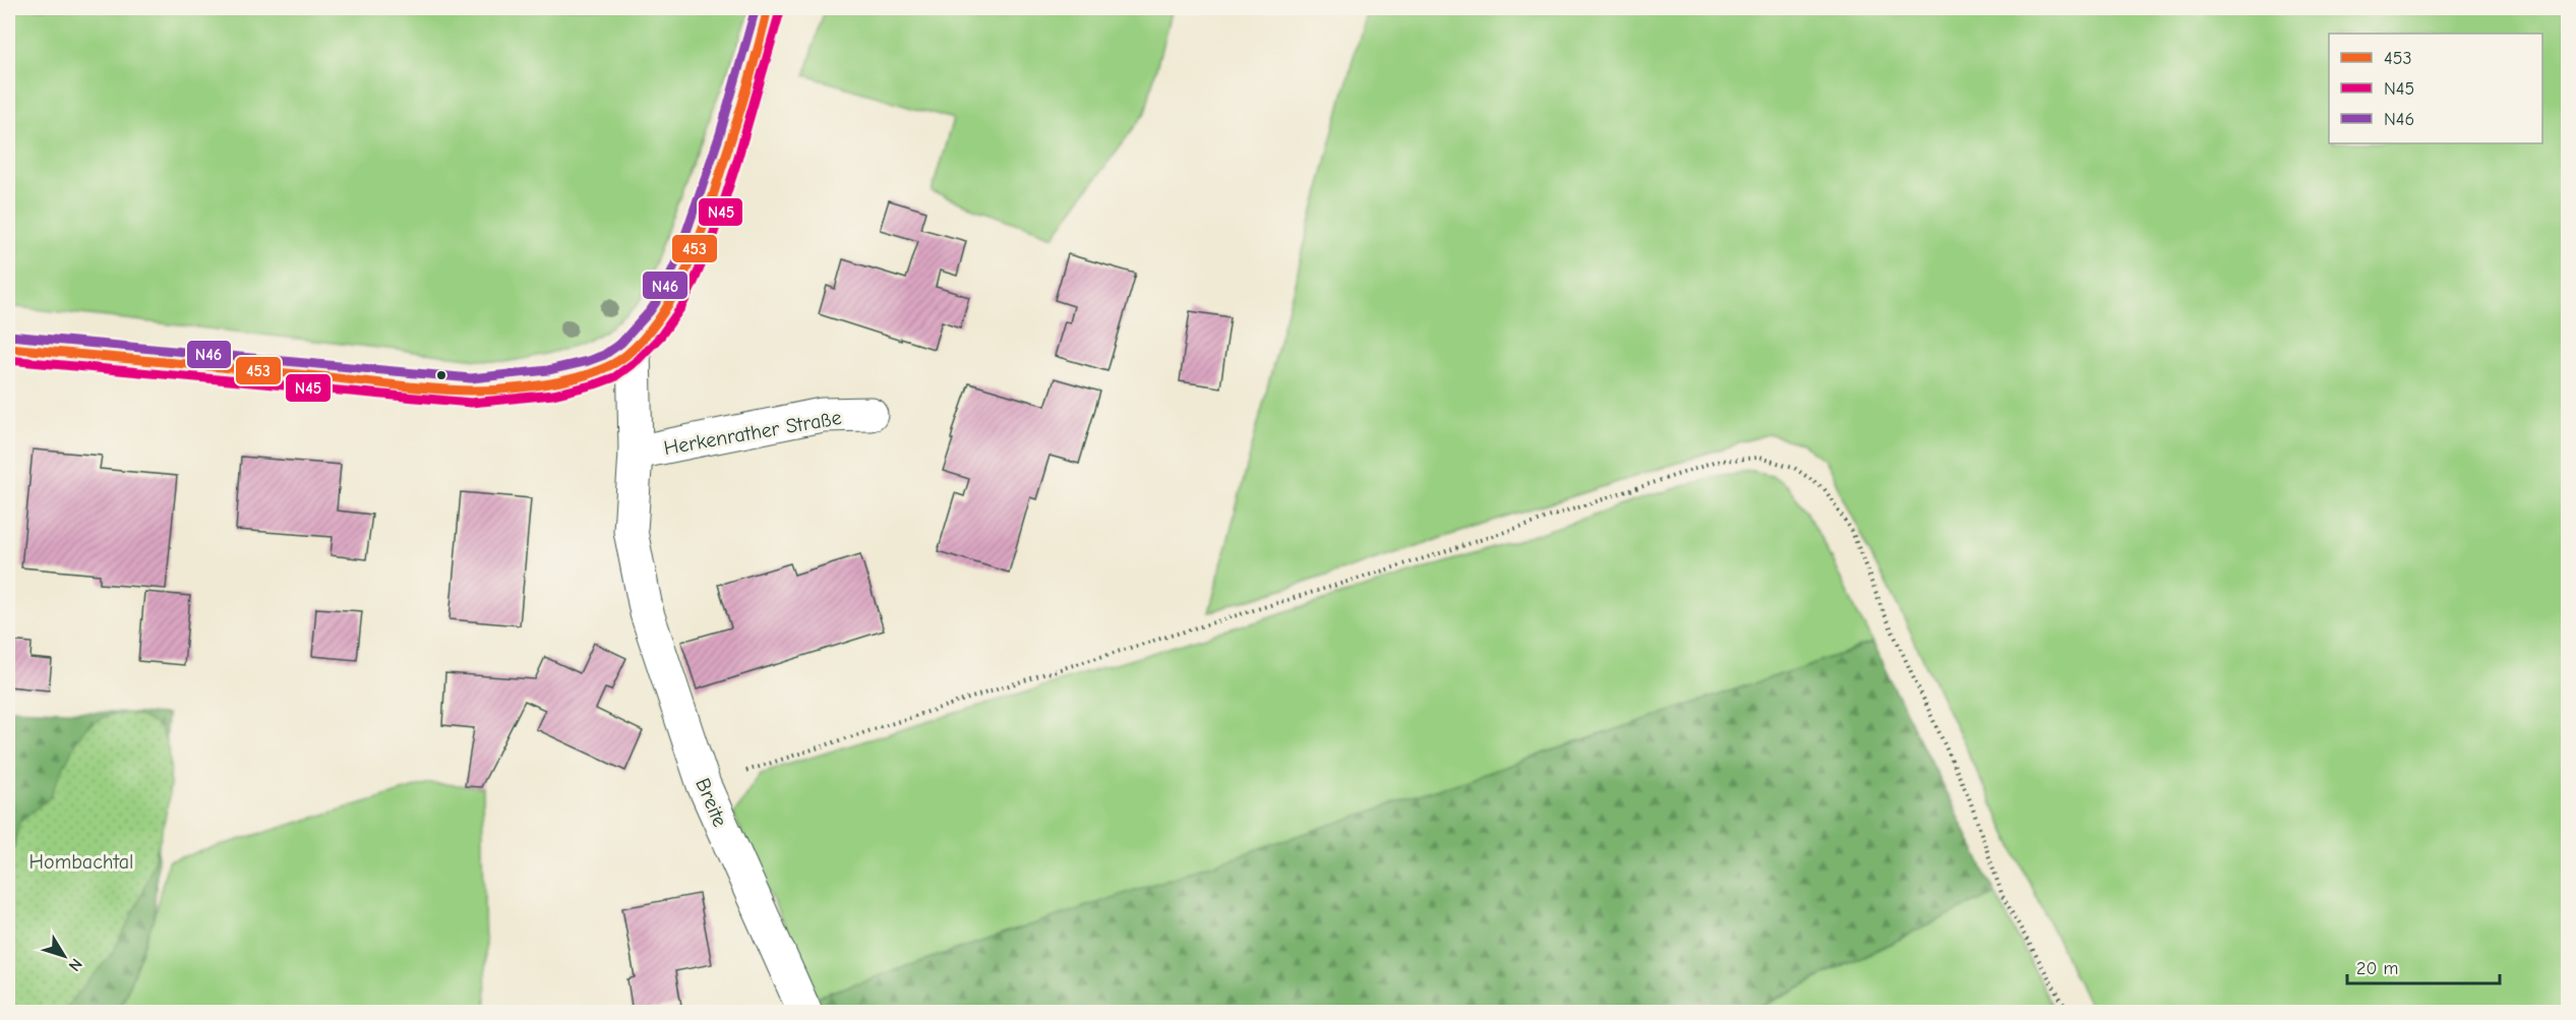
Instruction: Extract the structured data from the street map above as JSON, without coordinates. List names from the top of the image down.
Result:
{
  "streets": {
    "street": ["Herkenrather Straße", "Breite"]
  },
  "crossings": [
    ["Herkenrather Straße", "Breite"]
  ],
  "parks": ["Hombachtal"],
  "lines": ["transit line 453", "transit line N46", "transit line N45"],
  "legend": ["453", "N45", "N46"],
  "scale_bar": "20 m",
  "north": "bottom right"
}
